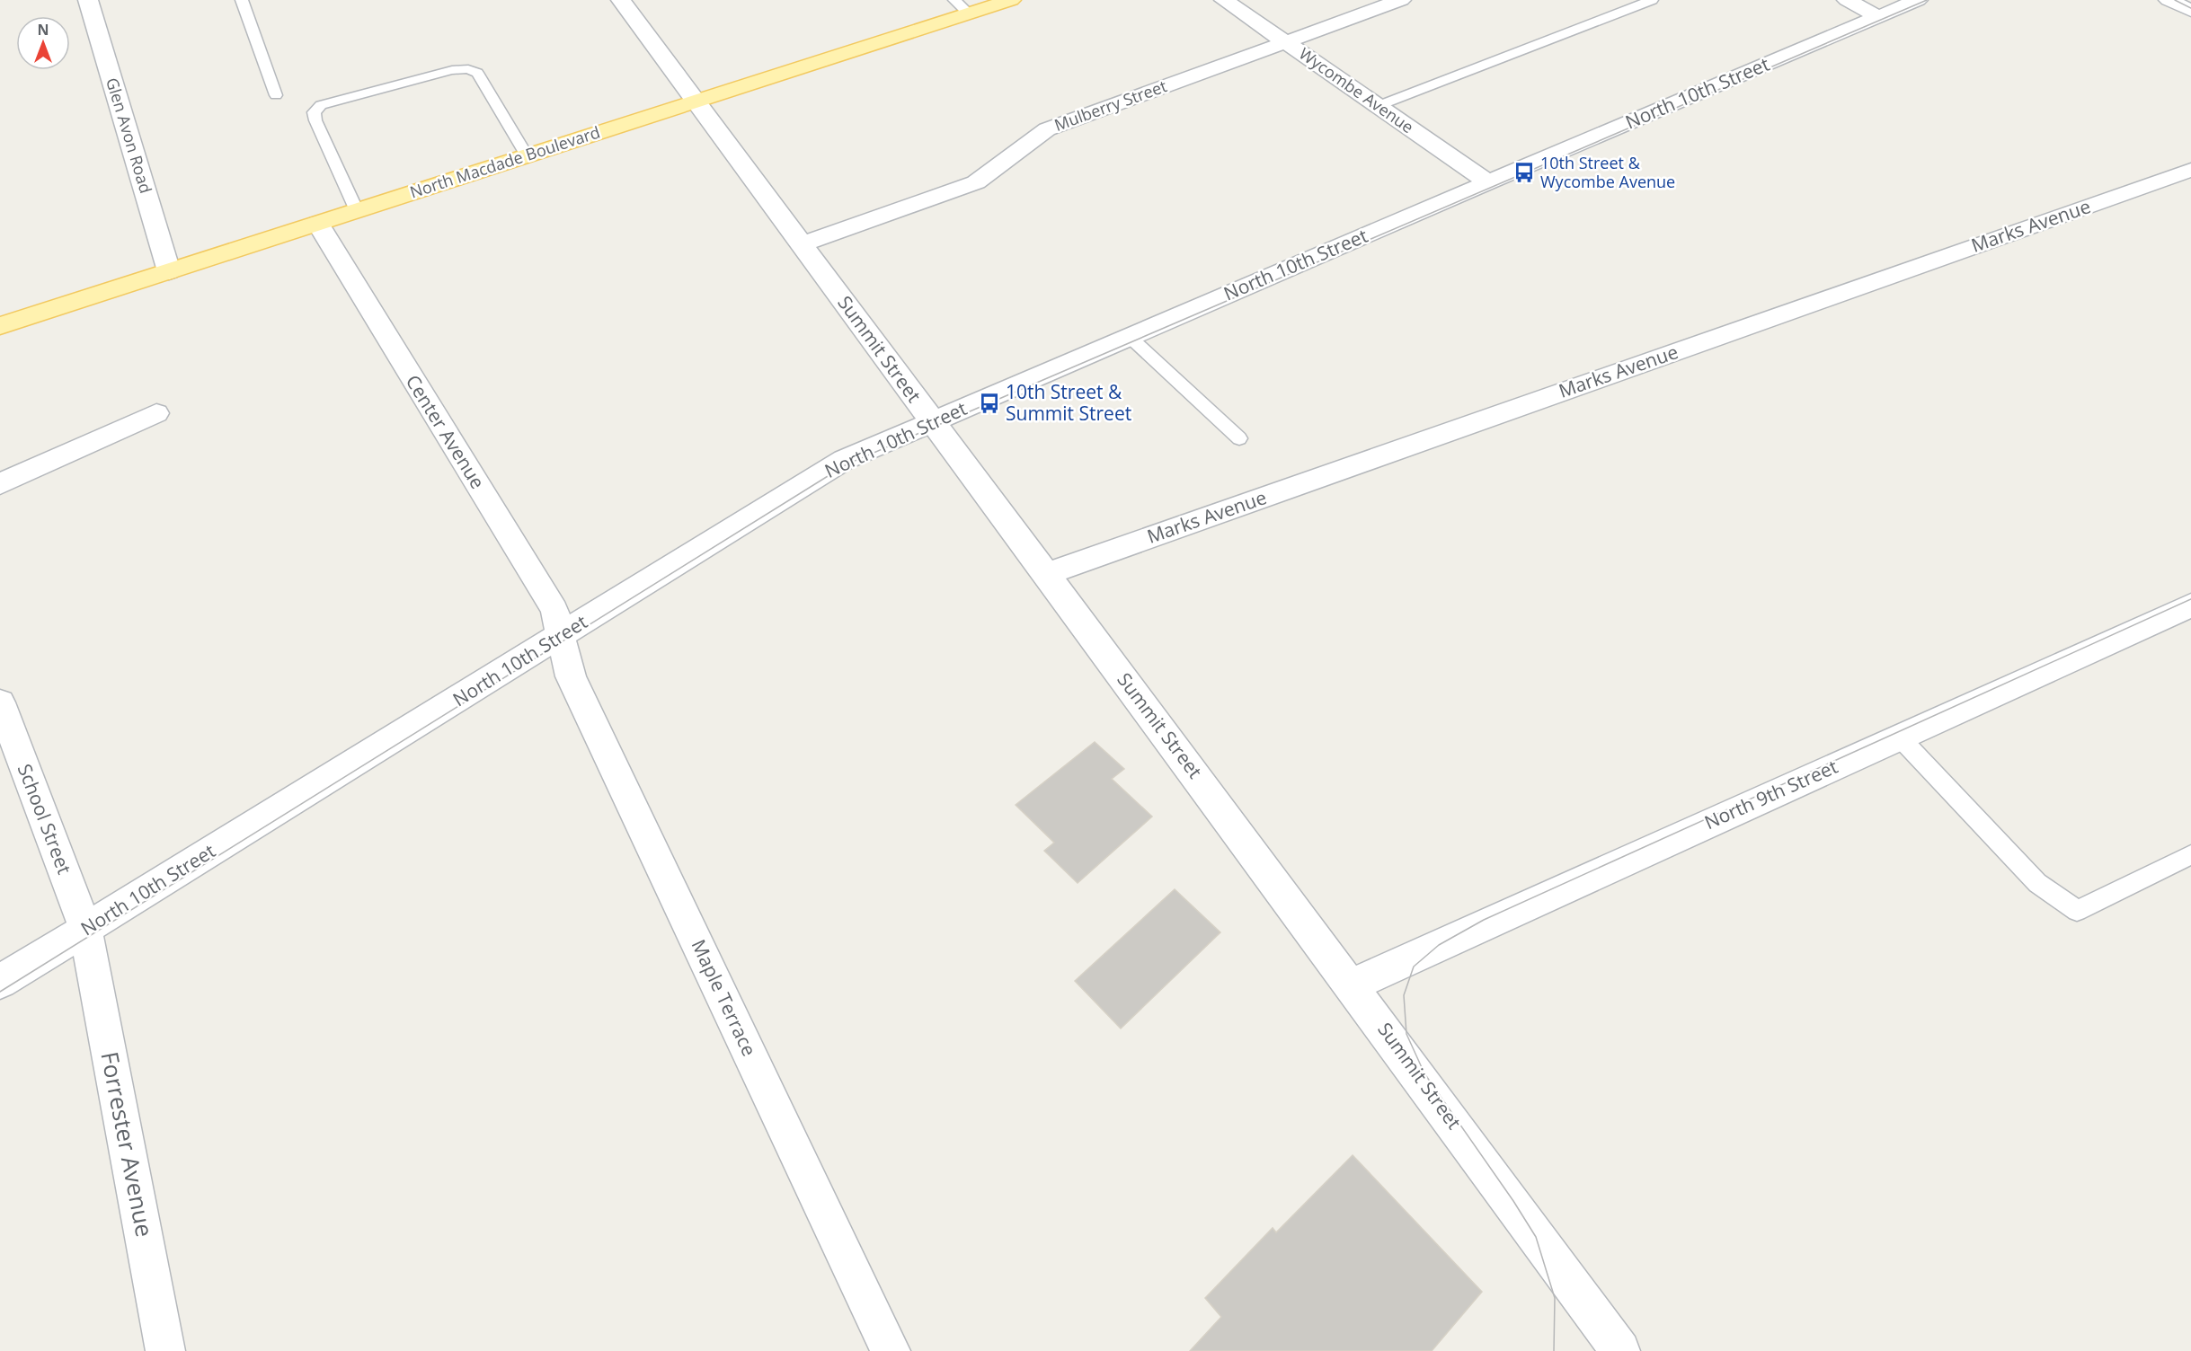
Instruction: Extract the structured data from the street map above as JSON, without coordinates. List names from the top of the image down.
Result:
{
  "streets": {
    "main road": ["North Macdade Boulevard"],
    "street": [
      "Wycombe Avenue",
      "North 10th Street",
      "Mulberry Street",
      "Glen Avon Road",
      "Marks Avenue",
      "Summit Street",
      "Center Avenue",
      "North 9th Street",
      "School Street",
      "Maple Terrace",
      "Forrester Avenue"
    ]
  },
  "crossings": [
    ["Wycombe Avenue", "North 10th Street"],
    ["Wycombe Avenue", "Mulberry Street"],
    ["North 10th Street", "Summit Street"],
    ["North 10th Street", "Center Avenue"],
    ["North 10th Street", "School Street"],
    ["North 10th Street", "Maple Terrace"],
    ["North 10th Street", "Forrester Avenue"],
    ["Mulberry Street", "Summit Street"],
    ["Glen Avon Road", "North Macdade Boulevard"],
    ["North Macdade Boulevard", "Summit Street"],
    ["North Macdade Boulevard", "Center Avenue"],
    ["Marks Avenue", "Summit Street"],
    ["Summit Street", "North 9th Street"],
    ["Center Avenue", "Maple Terrace"],
    ["School Street", "Forrester Avenue"]
  ],
  "places": {
    "bus stop": ["10th Street & Wycombe Avenue", "10th Street & Summit Street"]
  },
  "north": "top"
}
